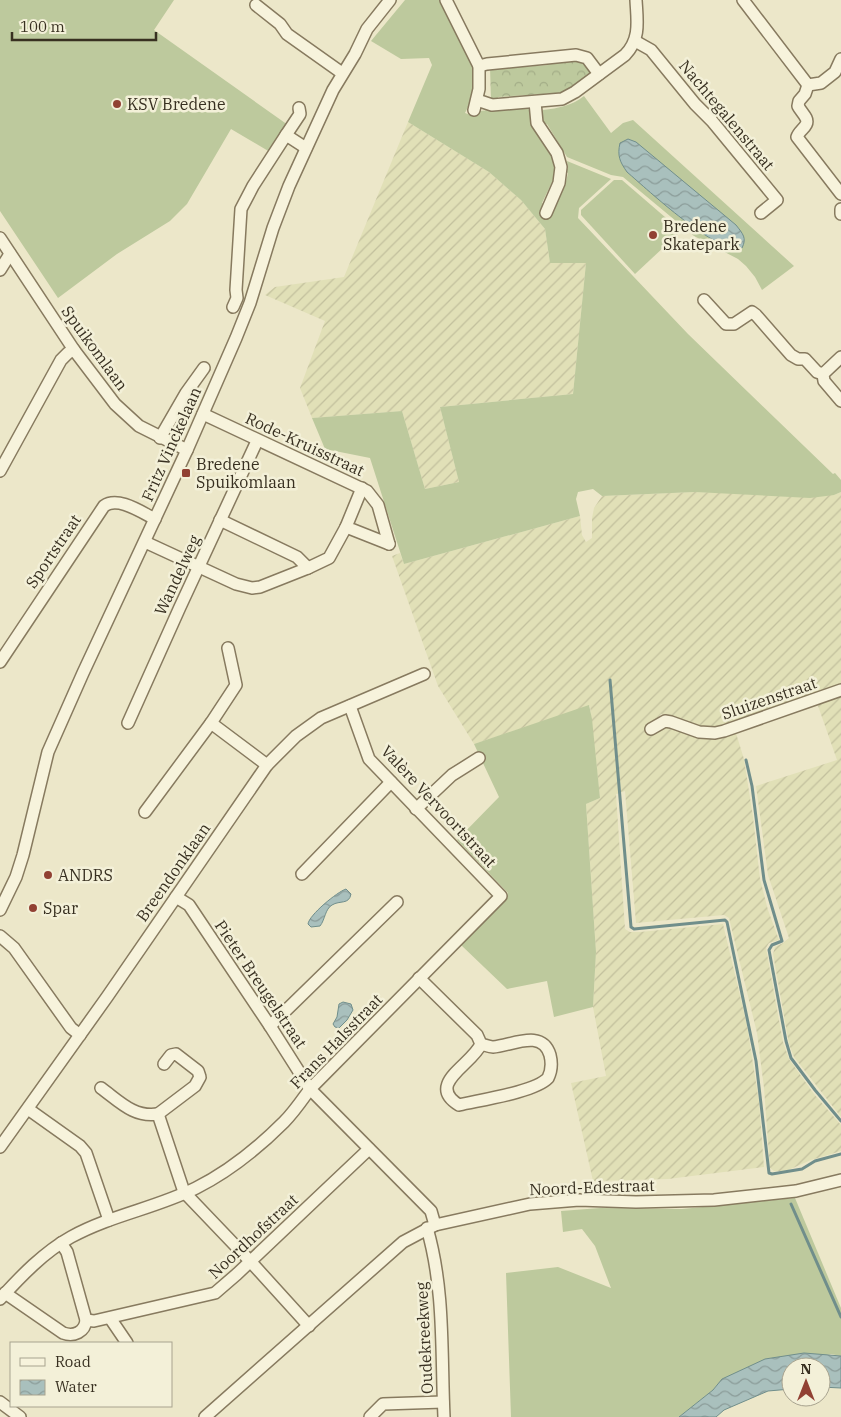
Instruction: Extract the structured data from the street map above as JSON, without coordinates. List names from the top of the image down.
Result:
{
  "streets": {
    "street": [
      "Nachtegalenstraat",
      "Spuikomlaan",
      "Fritz Vinckelaan",
      "Rode-Kruisstraat",
      "Sportstraat",
      "Wandelweg",
      "Sluizenstraat",
      "Valère Vervoortstraat",
      "Breendonklaan",
      "Pieter Breugelstraat",
      "Frans Halsstraat",
      "Noord-Edestraat",
      "Noordhofstraat",
      "Oudekreekweg"
    ]
  },
  "crossings": [
    ["Spuikomlaan", "Fritz Vinckelaan"],
    ["Fritz Vinckelaan", "Rode-Kruisstraat"],
    ["Fritz Vinckelaan", "Sportstraat"],
    ["Rode-Kruisstraat", "Wandelweg"],
    ["Valère Vervoortstraat", "Breendonklaan"],
    ["Valère Vervoortstraat", "Frans Halsstraat"],
    ["Breendonklaan", "Pieter Breugelstraat"],
    ["Pieter Breugelstraat", "Frans Halsstraat"],
    ["Pieter Breugelstraat", "Noord-Edestraat"],
    ["Pieter Breugelstraat", "Noordhofstraat"],
    ["Pieter Breugelstraat", "Oudekreekweg"],
    ["Noord-Edestraat", "Oudekreekweg"]
  ],
  "places": {
    "other": [
      "KSV Bredene",
      "Bredene Skatepark",
      "ANDRS",
      "Spar"
    ],
    "transit": ["Bredene Spuikomlaan"]
  },
  "legend": ["Road", "Water"],
  "scale_bar": "100 m",
  "north": "top"
}
